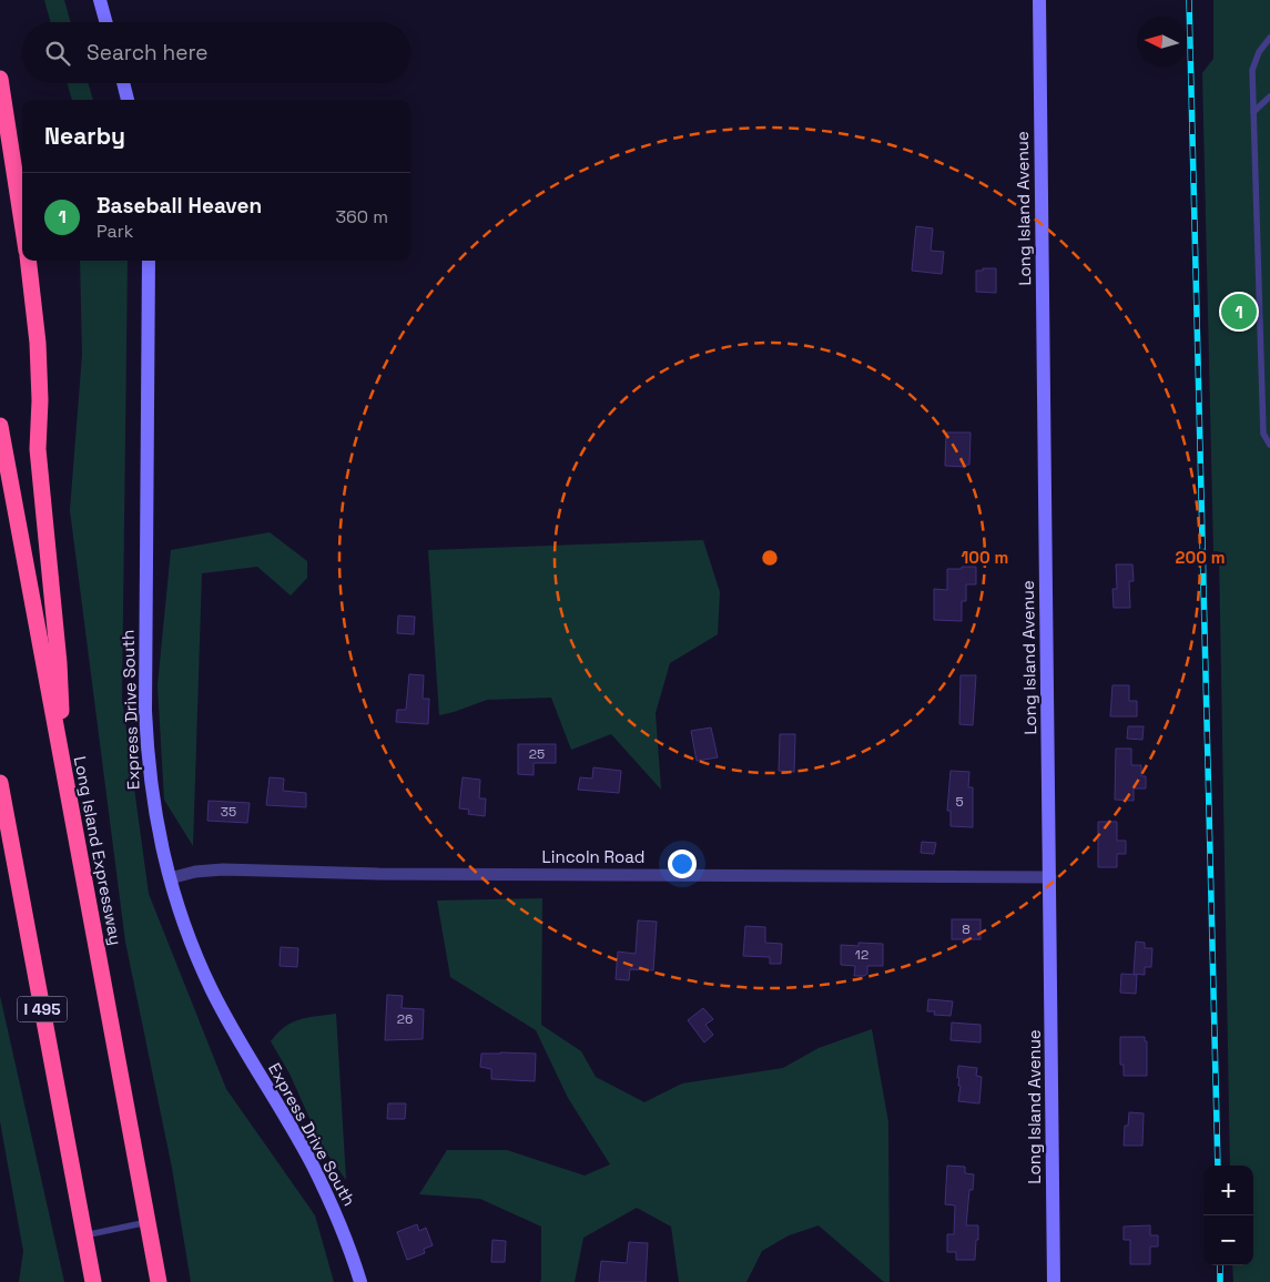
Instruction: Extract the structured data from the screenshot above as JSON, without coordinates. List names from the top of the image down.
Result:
{
  "streets": {
    "highway": ["Long Island Expressway", "I 495"],
    "street": ["Long Island Avenue", "Express Drive South", "Lincoln Road"]
  },
  "crossings": [
    ["Long Island Avenue", "Lincoln Road"],
    ["Express Drive South", "Lincoln Road"]
  ],
  "house_numbers": [
    "25",
    "5",
    "35",
    "8",
    "12",
    "26"
  ],
  "north": "left",
  "page": {
    "search": "Search here",
    "heading": "Nearby",
    "list": [
      {
        "mark": "1",
        "name": "Baseball Heaven",
        "note": "Park",
        "value": "360 m"
      }
    ],
    "pins": "1",
    "map_buttons": ["+", "−"]
  },
  "rings": ["100 m", "200 m"]
}
